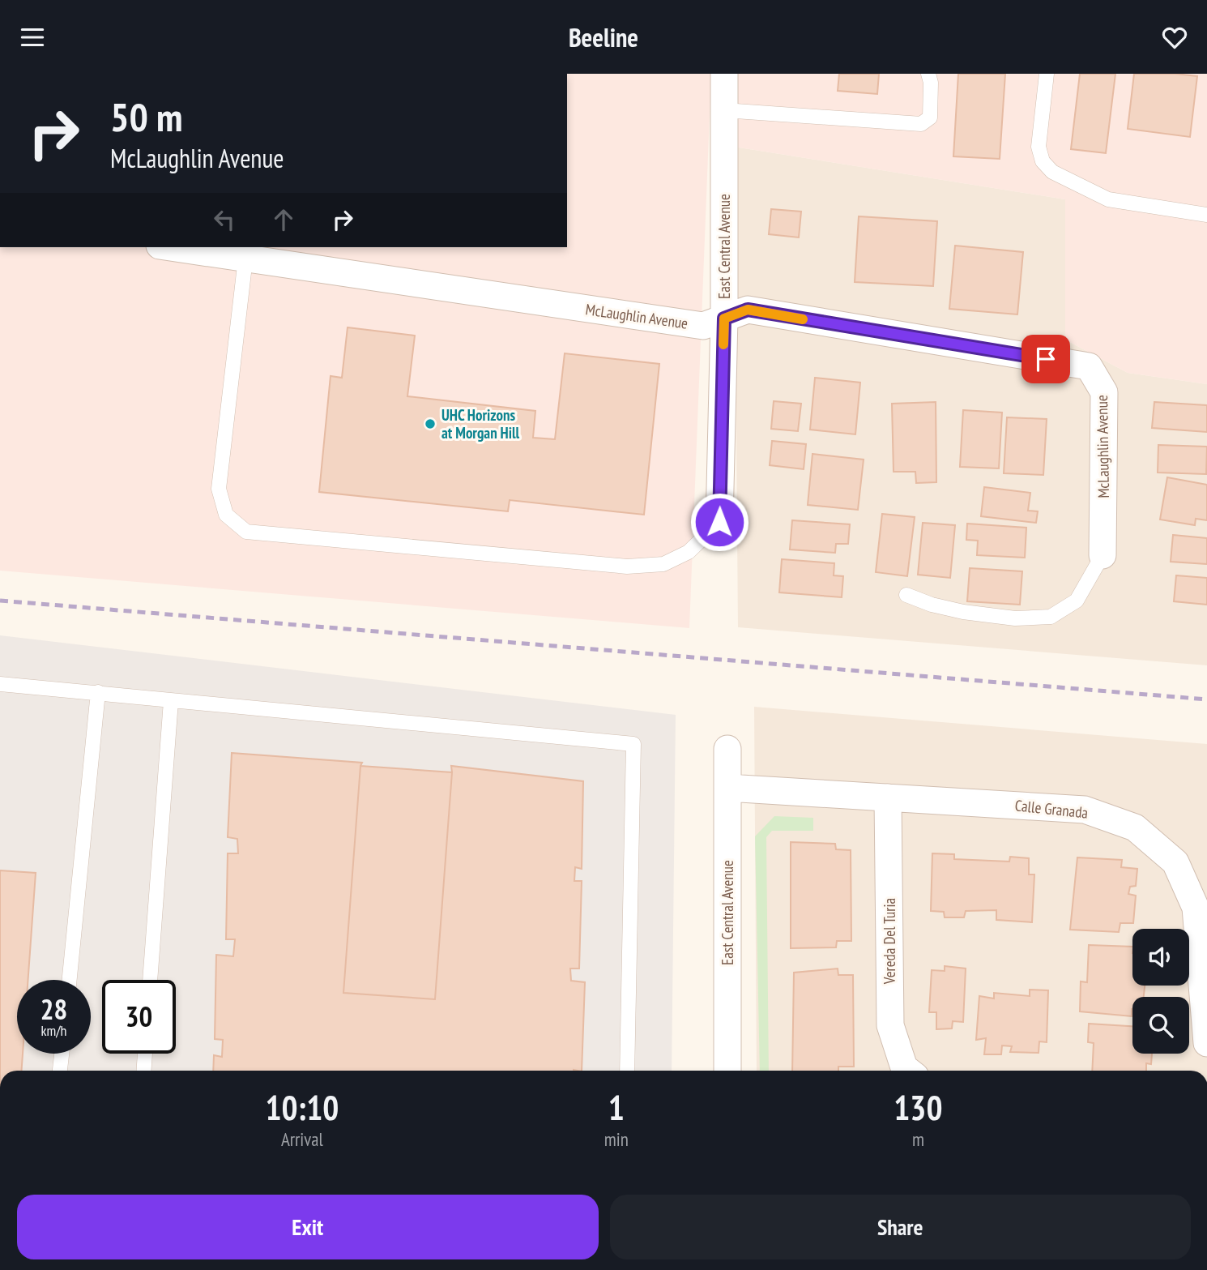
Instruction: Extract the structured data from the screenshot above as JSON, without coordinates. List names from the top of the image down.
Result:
{
  "streets": {
    "street": [
      "East Central Avenue",
      "McLaughlin Avenue",
      "Calle Granada",
      "Vereda Del Turia"
    ]
  },
  "crossings": [
    ["East Central Avenue", "McLaughlin Avenue"],
    ["East Central Avenue", "Calle Granada"],
    ["Calle Granada", "Vereda Del Turia"]
  ],
  "places": ["UHC Horizons at Morgan Hill"],
  "page": {
    "header": "Beeline",
    "turn": ["50 m", "McLaughlin Avenue"],
    "speed": "28 km/h",
    "limit": "30",
    "eta": [
      "10:10",
      "Arrival",
      "1",
      "min",
      "130",
      "m"
    ],
    "buttons": ["Exit", "Share"]
  }
}
